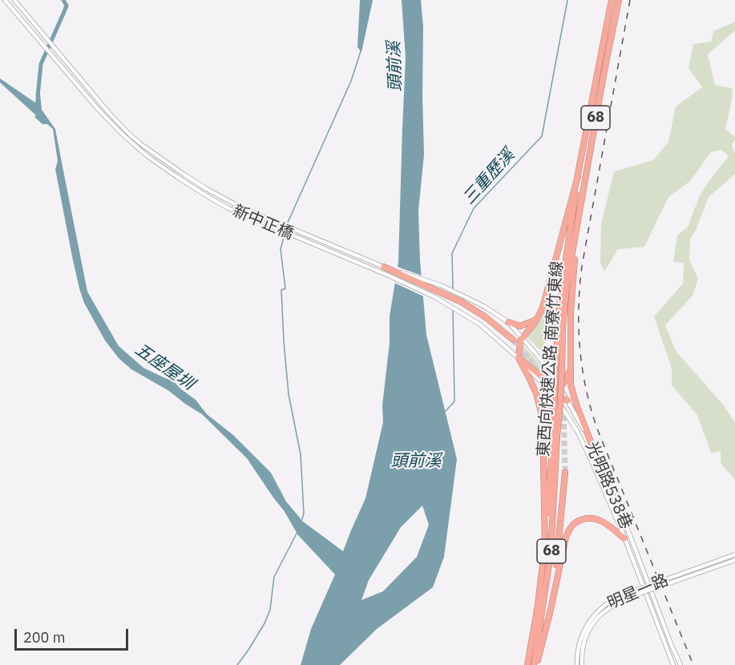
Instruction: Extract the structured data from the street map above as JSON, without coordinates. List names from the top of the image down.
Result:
{
  "streets": {
    "highway": ["68", "東西向快速公路 南寮竹東線"],
    "street": ["新中正橋", "光明路538巷", "明星一路"]
  },
  "crossings": [
    ["新中正橋", "光明路538巷"]
  ],
  "water": ["頭前溪", "三重歷溪", "五座屋圳"],
  "scale_bar": "200 m"
}
